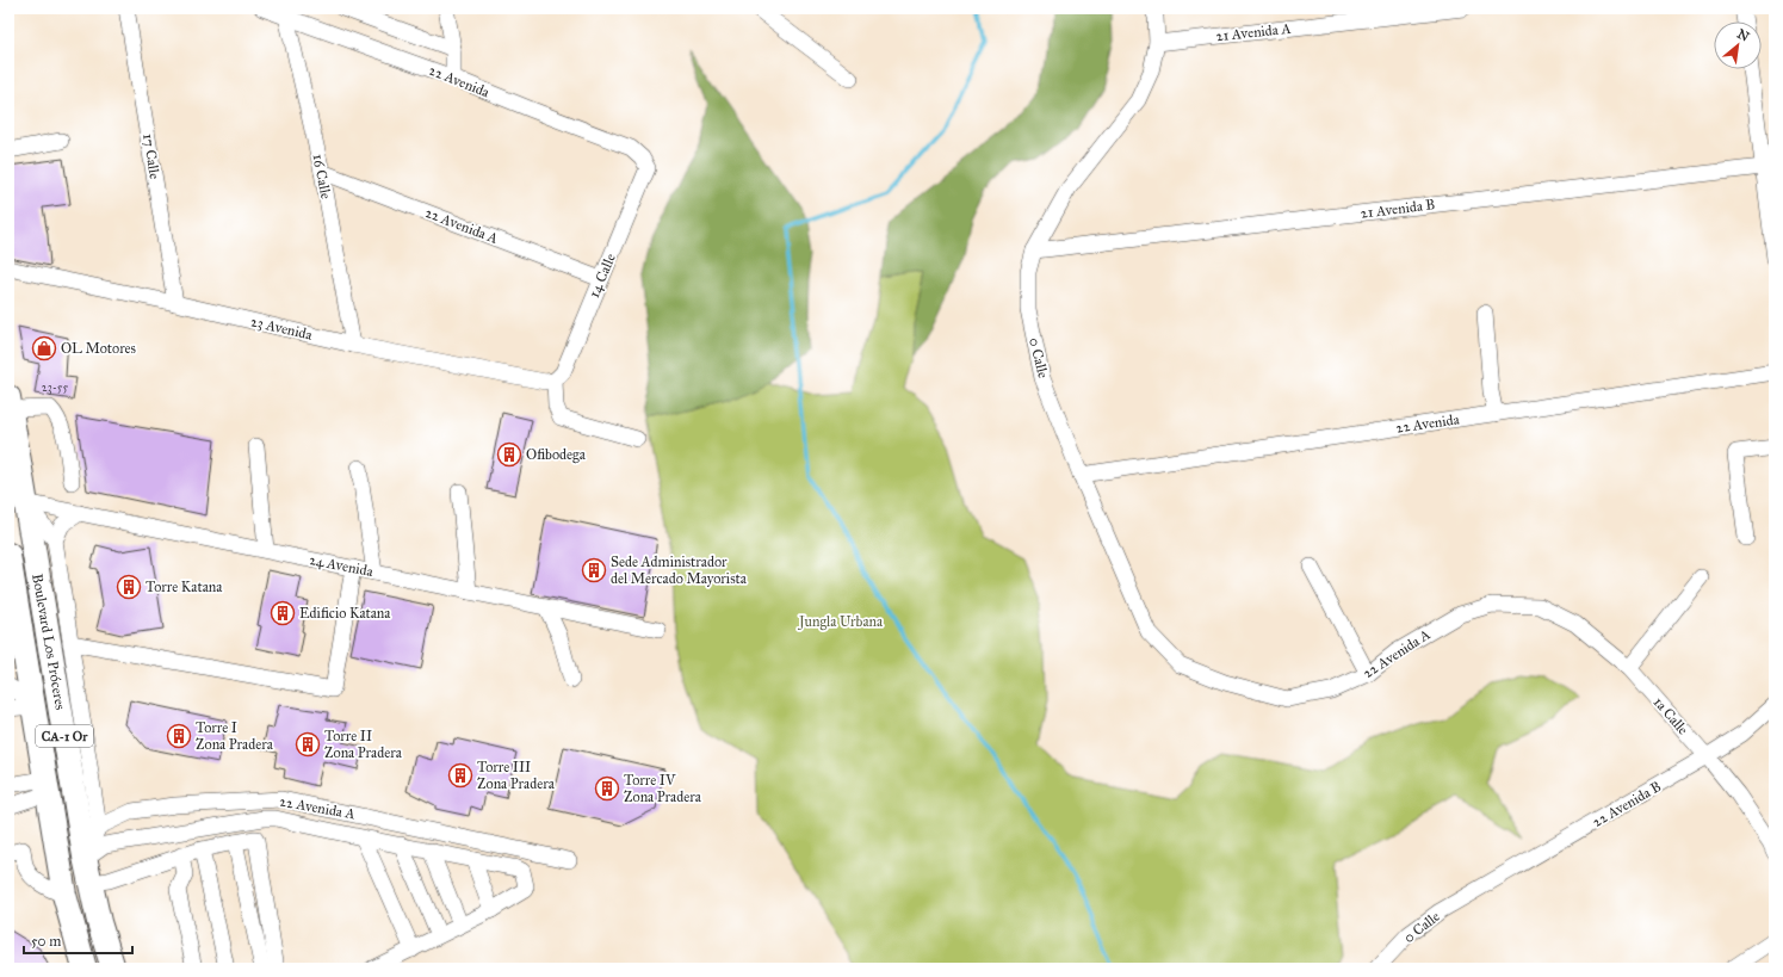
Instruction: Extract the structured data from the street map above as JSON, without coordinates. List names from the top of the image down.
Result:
{
  "streets": {
    "highway": ["Boulevard Los Próceres", "CA-1 Or"],
    "street": [
      "21 Avenida A",
      "22 Avenida",
      "17 Calle",
      "16 Calle",
      "21 Avenida B",
      "22 Avenida A",
      "14 Calle",
      "23 Avenida",
      "0 Calle",
      "24 Avenida",
      "1a Calle",
      "22 Avenida B"
    ]
  },
  "crossings": [
    ["21 Avenida A", "0 Calle"],
    ["22 Avenida", "16 Calle"],
    ["22 Avenida", "14 Calle"],
    ["22 Avenida", "0 Calle"],
    ["17 Calle", "23 Avenida"],
    ["16 Calle", "22 Avenida A"],
    ["16 Calle", "23 Avenida"],
    ["21 Avenida B", "0 Calle"],
    ["22 Avenida A", "14 Calle"],
    ["22 Avenida A", "0 Calle"],
    ["22 Avenida A", "1a Calle"],
    ["14 Calle", "23 Avenida"],
    ["0 Calle", "22 Avenida B"],
    ["24 Avenida", "Boulevard Los Próceres"],
    ["1a Calle", "22 Avenida B"]
  ],
  "parks": ["Jungla Urbana"],
  "places": {
    "shop": ["OL Motores"],
    "building": [
      "Ofibodega",
      "Sede Administrador del Mercado Mayorista",
      "Torre Katana",
      "Edificio Katana",
      "Torre I Zona Pradera",
      "Torre II Zona Pradera",
      "Torre III Zona Pradera",
      "Torre IV Zona Pradera"
    ]
  },
  "house_numbers": ["23-55"],
  "scale_bar": "50 m",
  "north": "top right"
}
